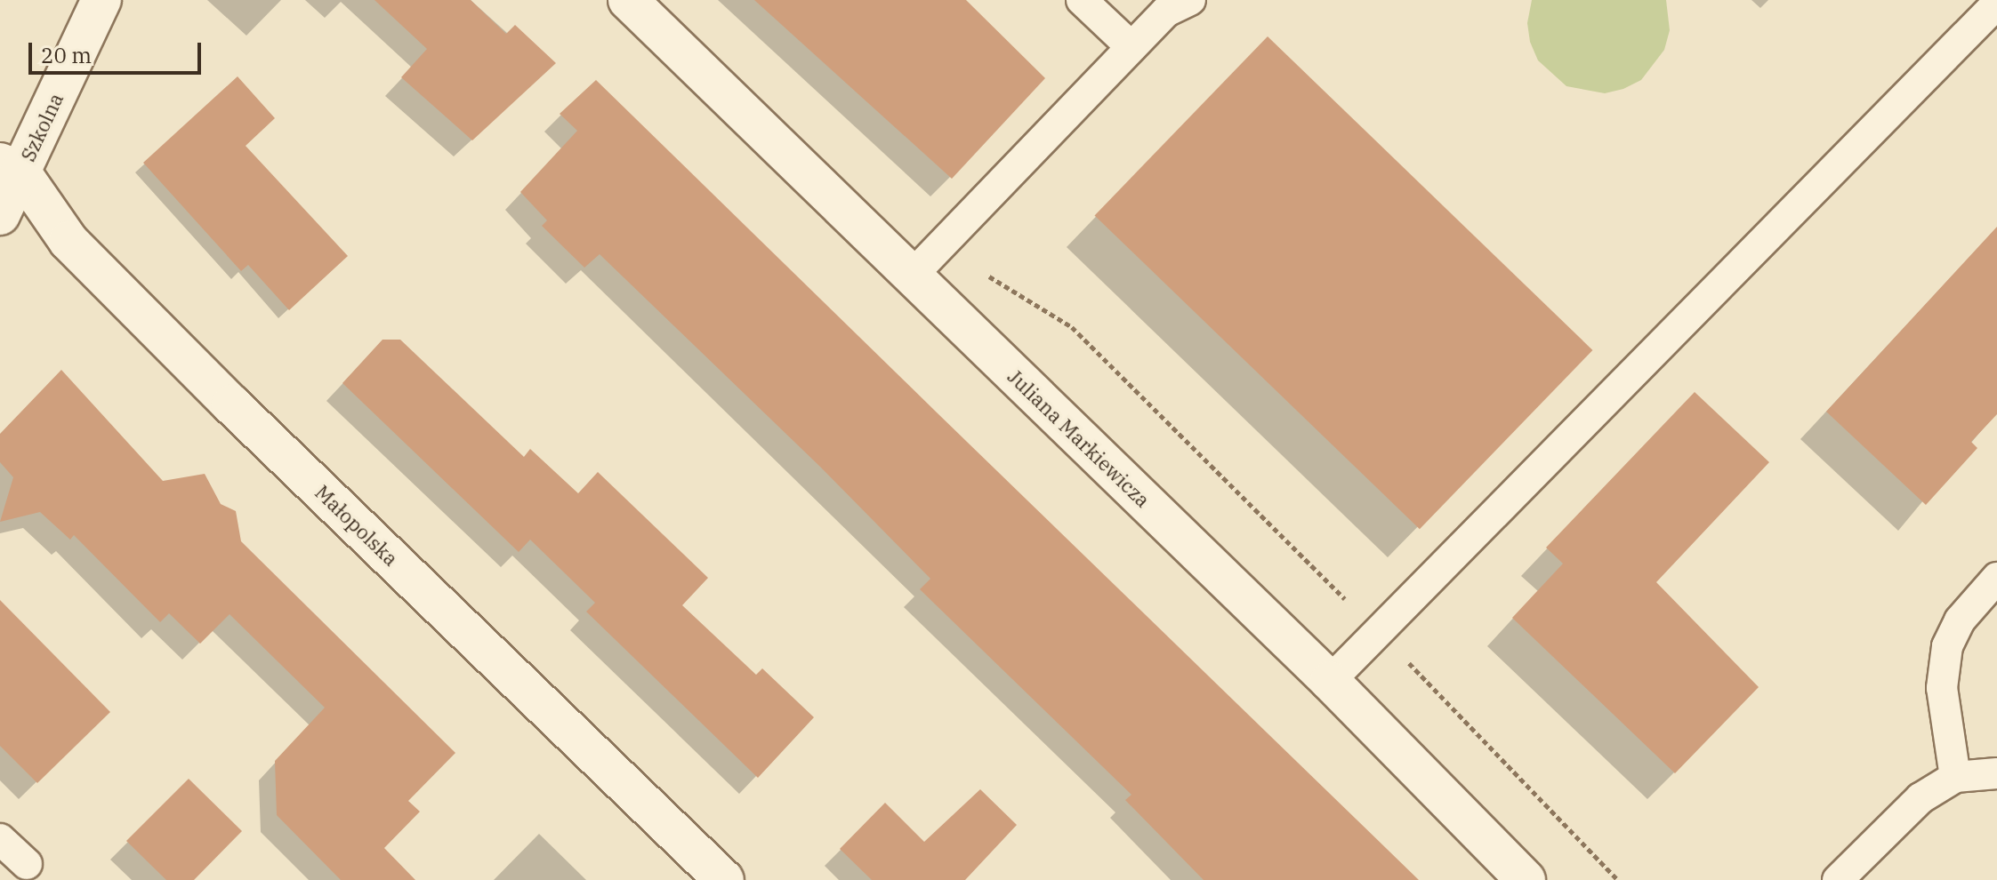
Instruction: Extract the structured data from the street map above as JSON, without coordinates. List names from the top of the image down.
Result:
{
  "streets": {
    "street": ["Szkolna", "Juliana Markiewicza", "Małopolska"]
  },
  "crossings": [
    ["Szkolna", "Małopolska"]
  ],
  "scale_bar": "20 m"
}
